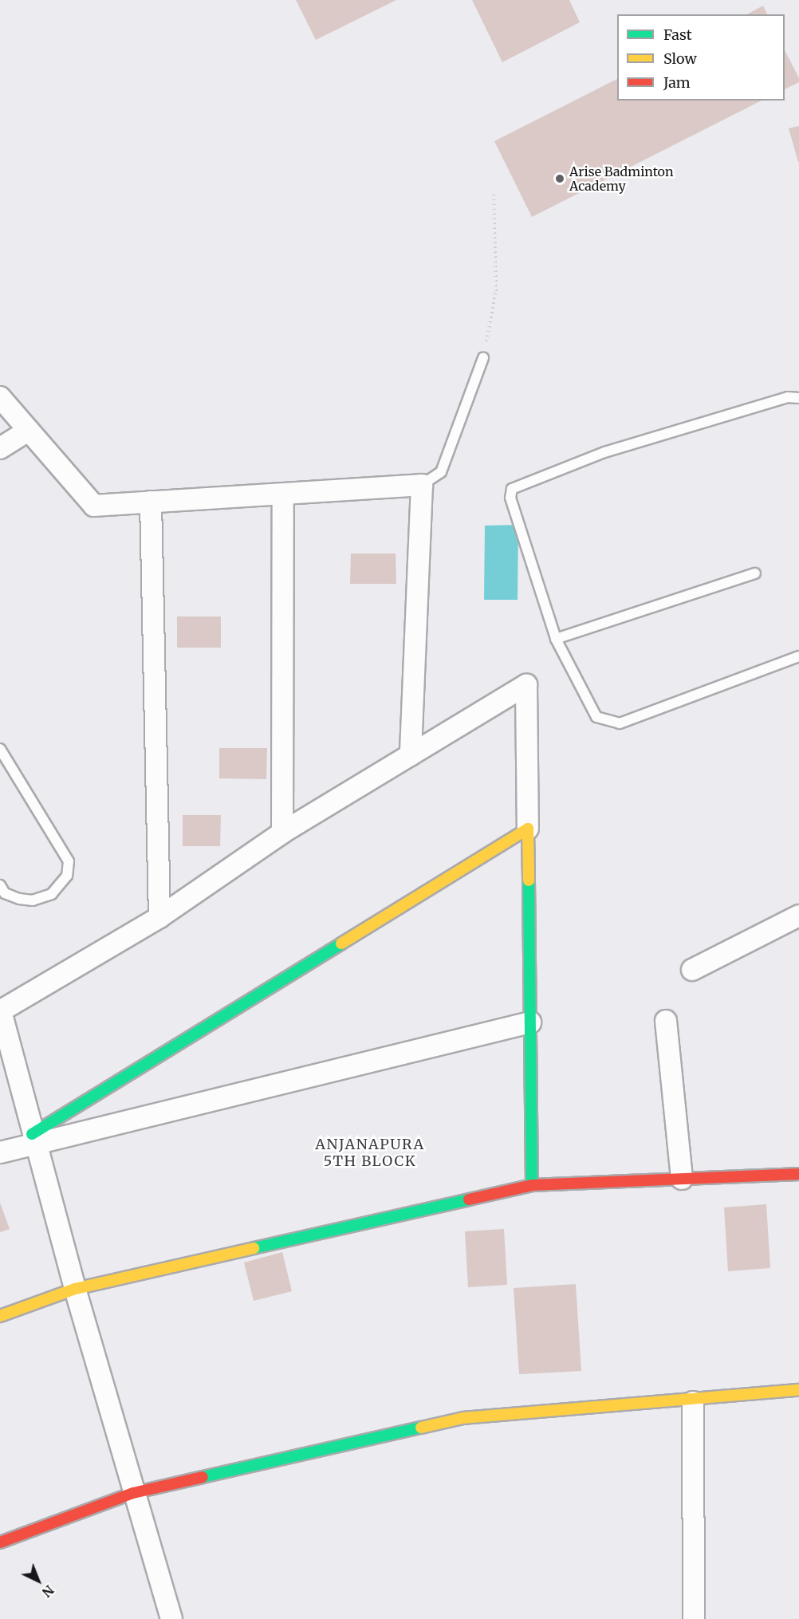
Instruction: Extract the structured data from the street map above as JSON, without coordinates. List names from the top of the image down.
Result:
{
  "districts": ["ANJANAPURA 5TH BLOCK"],
  "places": ["Arise Badminton Academy"],
  "legend": ["Fast", "Slow", "Jam"],
  "north": "bottom right"
}
